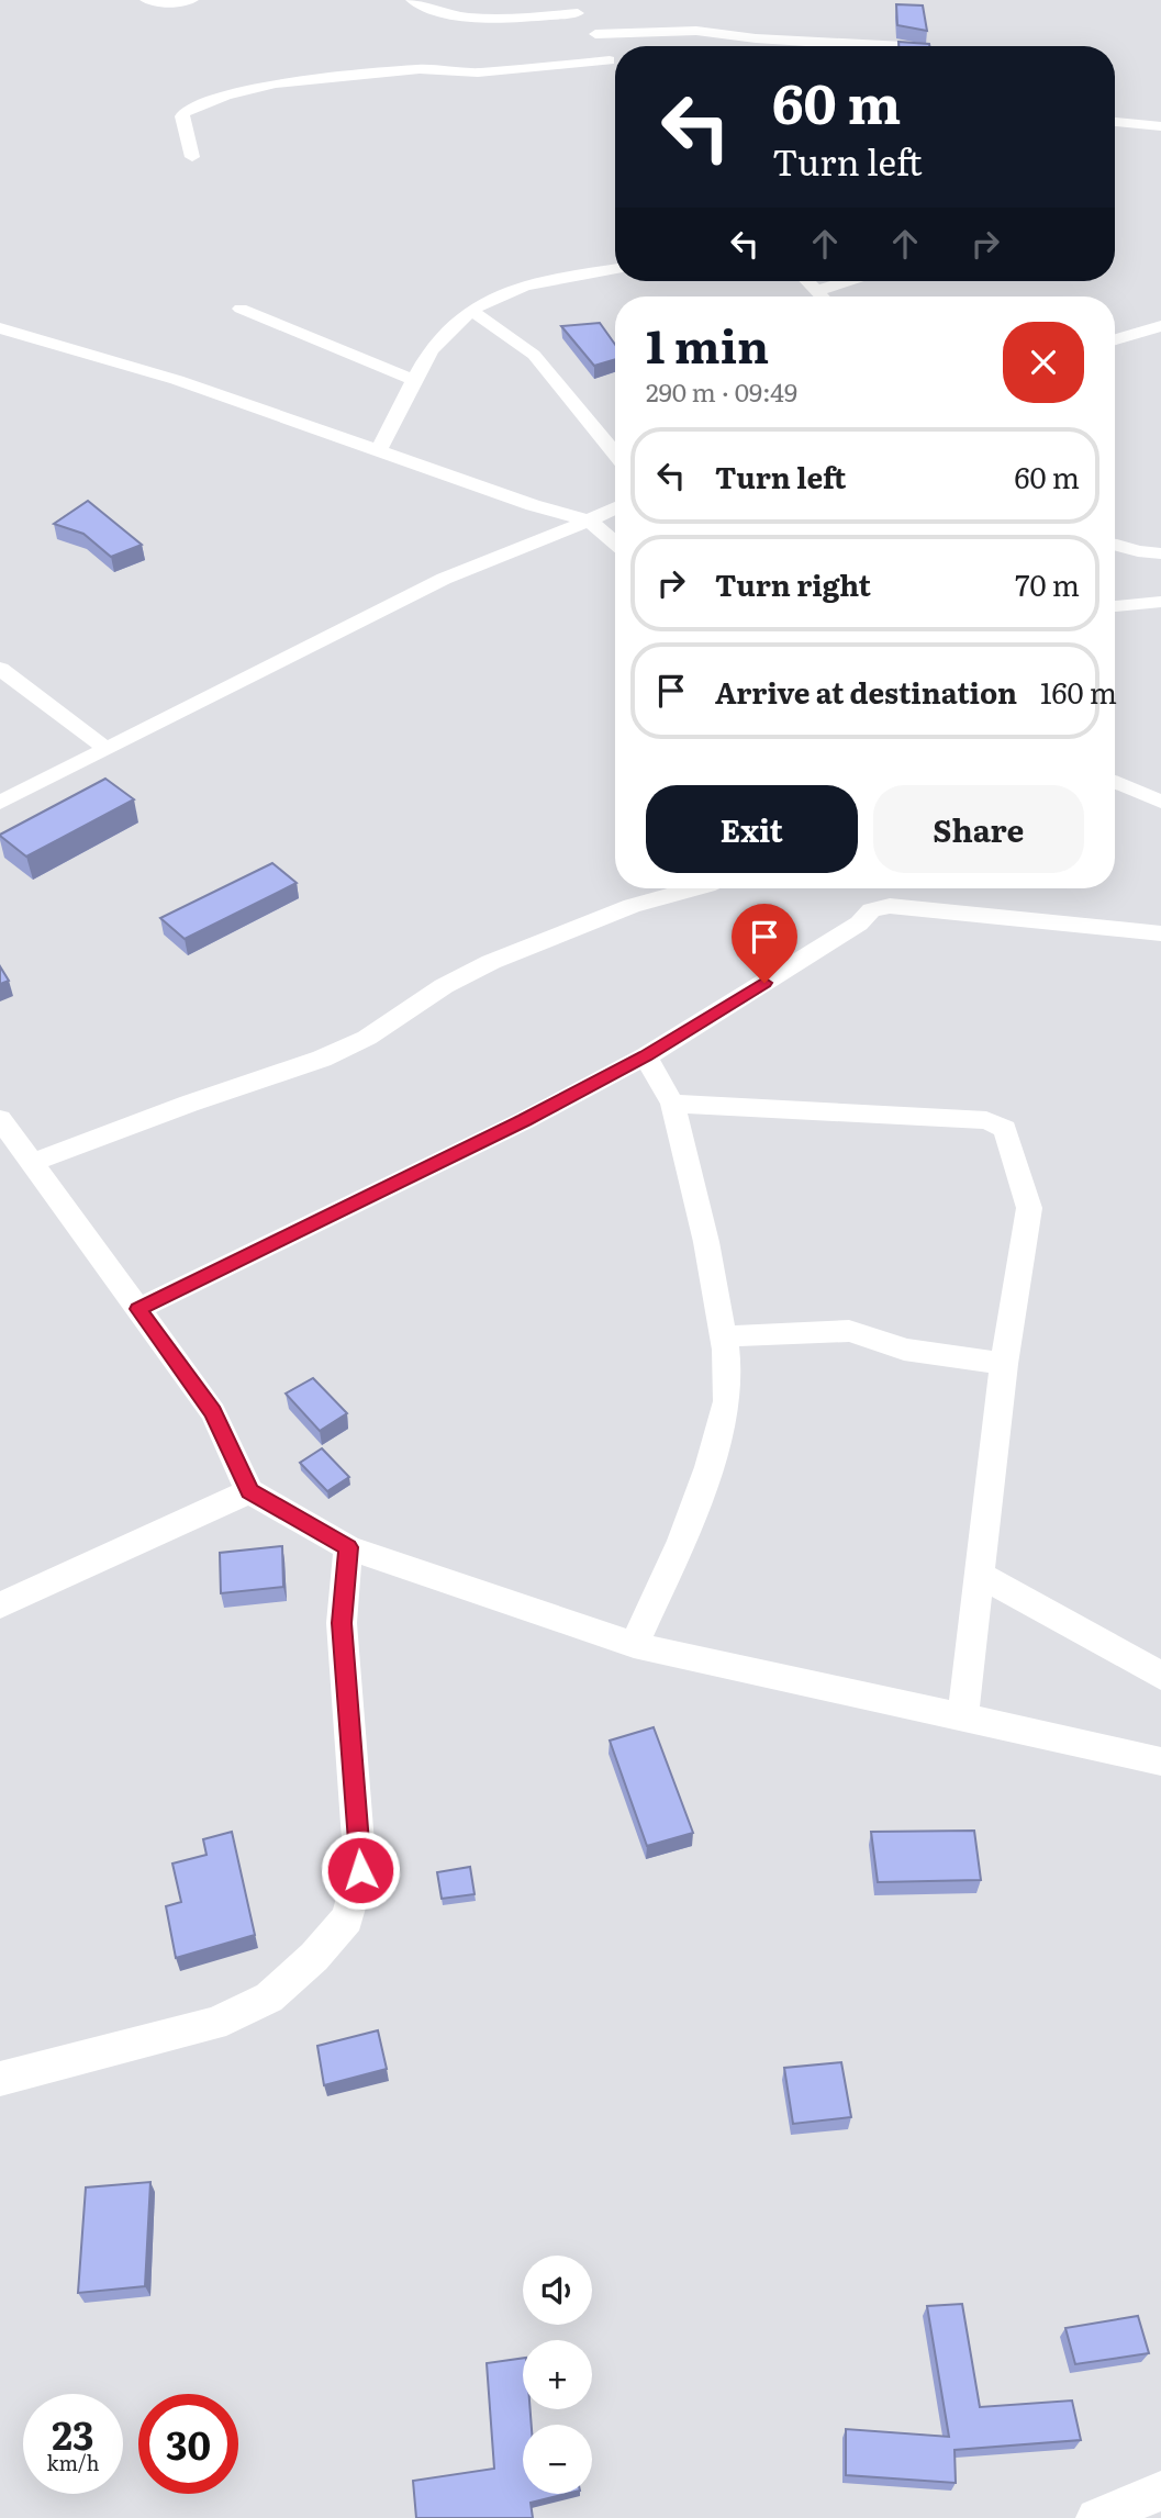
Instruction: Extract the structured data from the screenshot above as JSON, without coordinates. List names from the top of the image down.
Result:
{
  "page": {
    "turn": ["60 m", "Turn left"],
    "heading": ["1 min", "290 m · 09:49"],
    "list": [
      {
        "name": "Turn left",
        "value": "60 m"
      },
      {
        "name": "Turn right",
        "value": "70 m"
      },
      {
        "name": "Arrive at destination",
        "value": "160 m"
      }
    ],
    "buttons": ["Exit", "Share"],
    "map_buttons": ["+", "−"],
    "speed": "23 km/h",
    "limit": "30"
  }
}
